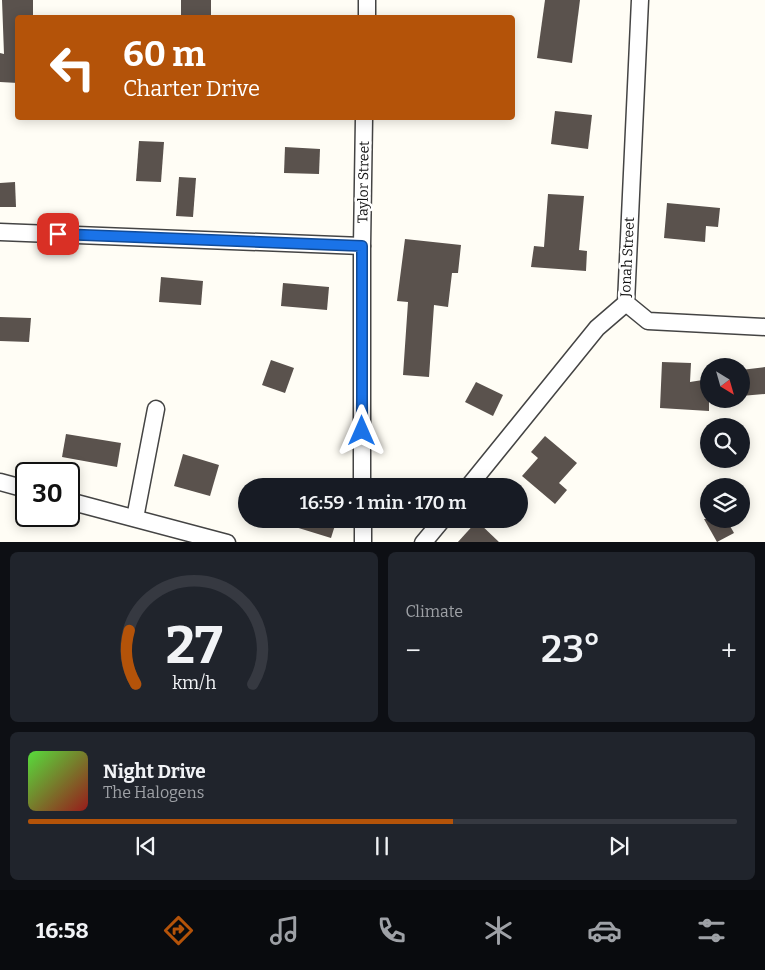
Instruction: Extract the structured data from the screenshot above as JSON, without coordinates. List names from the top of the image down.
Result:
{
  "streets": {
    "street": ["Taylor Street", "Jonah Street"]
  },
  "north": "bottom right",
  "page": {
    "turn": ["60 m", "Charter Drive"],
    "limit": "30",
    "trip": "16:59 · 1 min · 170 m",
    "tile": "Climate",
    "heat": ["−", "23°", "+"],
    "song": ["Night Drive", "The Halogens"],
    "tabs": "16:58",
    "gauge": ["27", "km/h"]
  }
}
